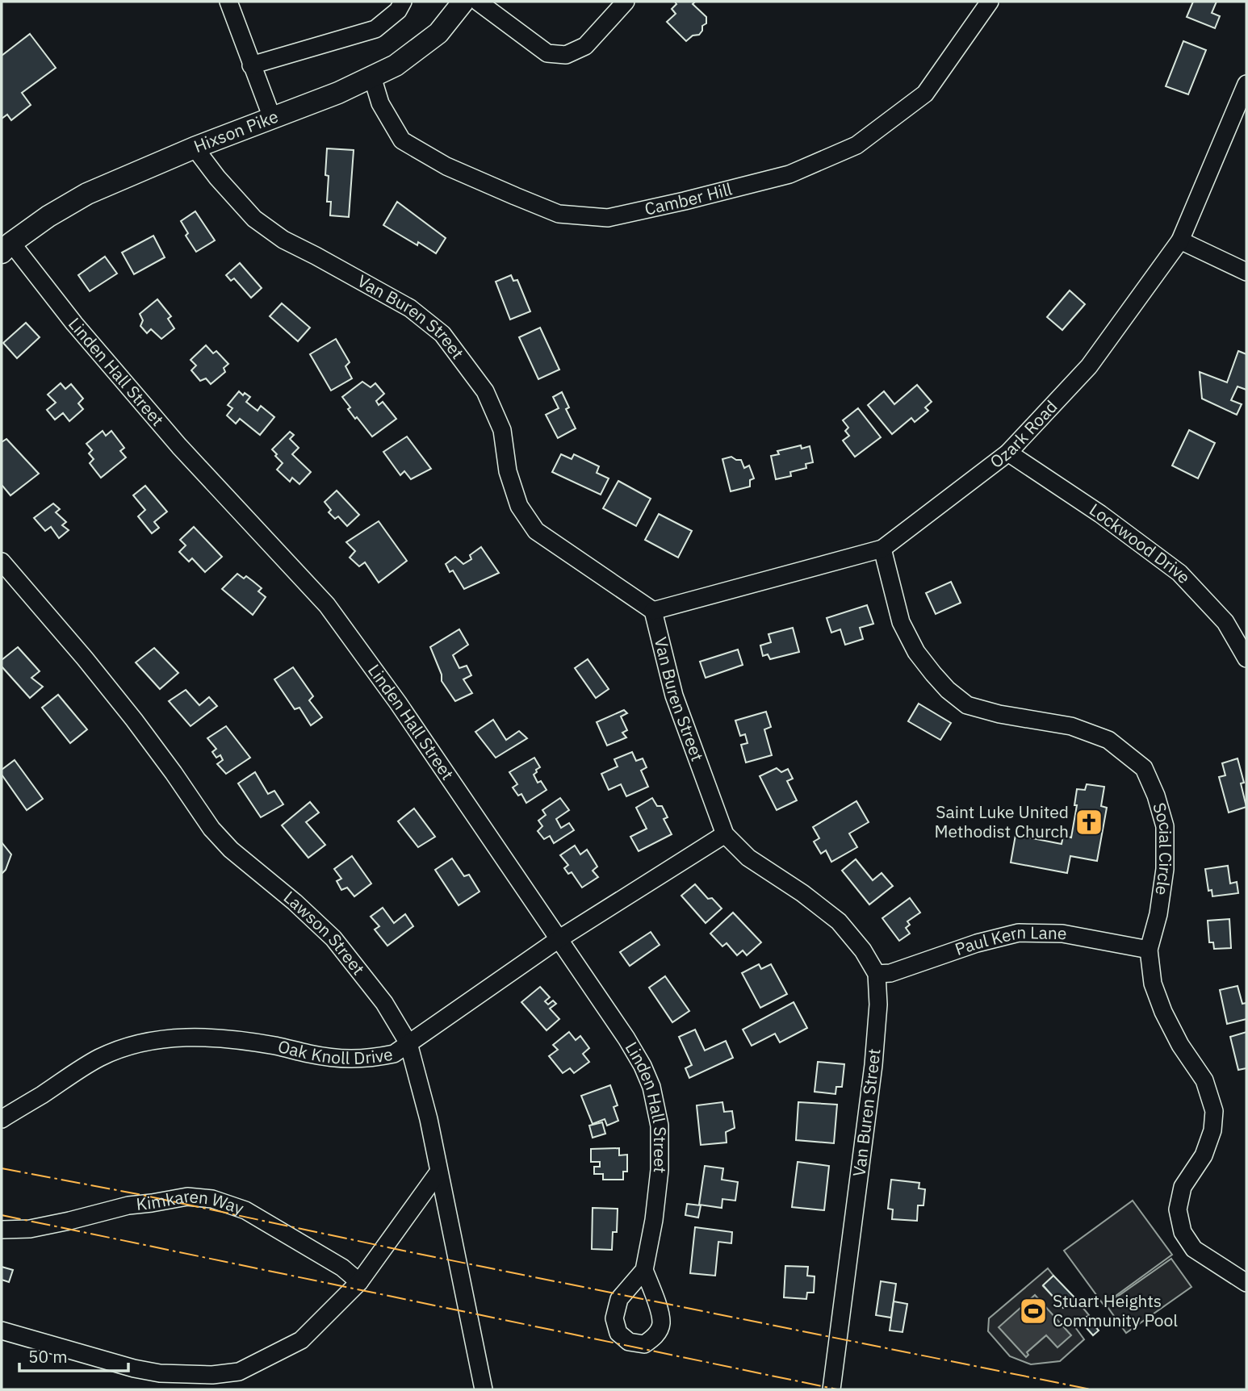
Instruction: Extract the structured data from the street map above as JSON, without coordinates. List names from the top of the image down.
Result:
{
  "streets": {
    "main road": ["Hixson Pike"],
    "street": [
      "Camber Hill",
      "Van Buren Street",
      "Linden Hall Street",
      "Ozark Road",
      "Lockwood Drive",
      "Social Circle",
      "Lawson Street",
      "Paul Kern Lane",
      "Oak Knoll Drive",
      "Kimkaren Way"
    ]
  },
  "crossings": [
    ["Hixson Pike", "Camber Hill"],
    ["Hixson Pike", "Van Buren Street"],
    ["Hixson Pike", "Linden Hall Street"],
    ["Van Buren Street", "Ozark Road"],
    ["Van Buren Street", "Paul Kern Lane"],
    ["Van Buren Street", "Oak Knoll Drive"],
    ["Linden Hall Street", "Oak Knoll Drive"],
    ["Ozark Road", "Lockwood Drive"],
    ["Ozark Road", "Social Circle"],
    ["Social Circle", "Paul Kern Lane"],
    ["Lawson Street", "Oak Knoll Drive"]
  ],
  "places": {
    "church": ["Saint Luke United Methodist Church"],
    "sports": ["Stuart Heights Community Pool"]
  },
  "scale_bar": "50 m"
}
